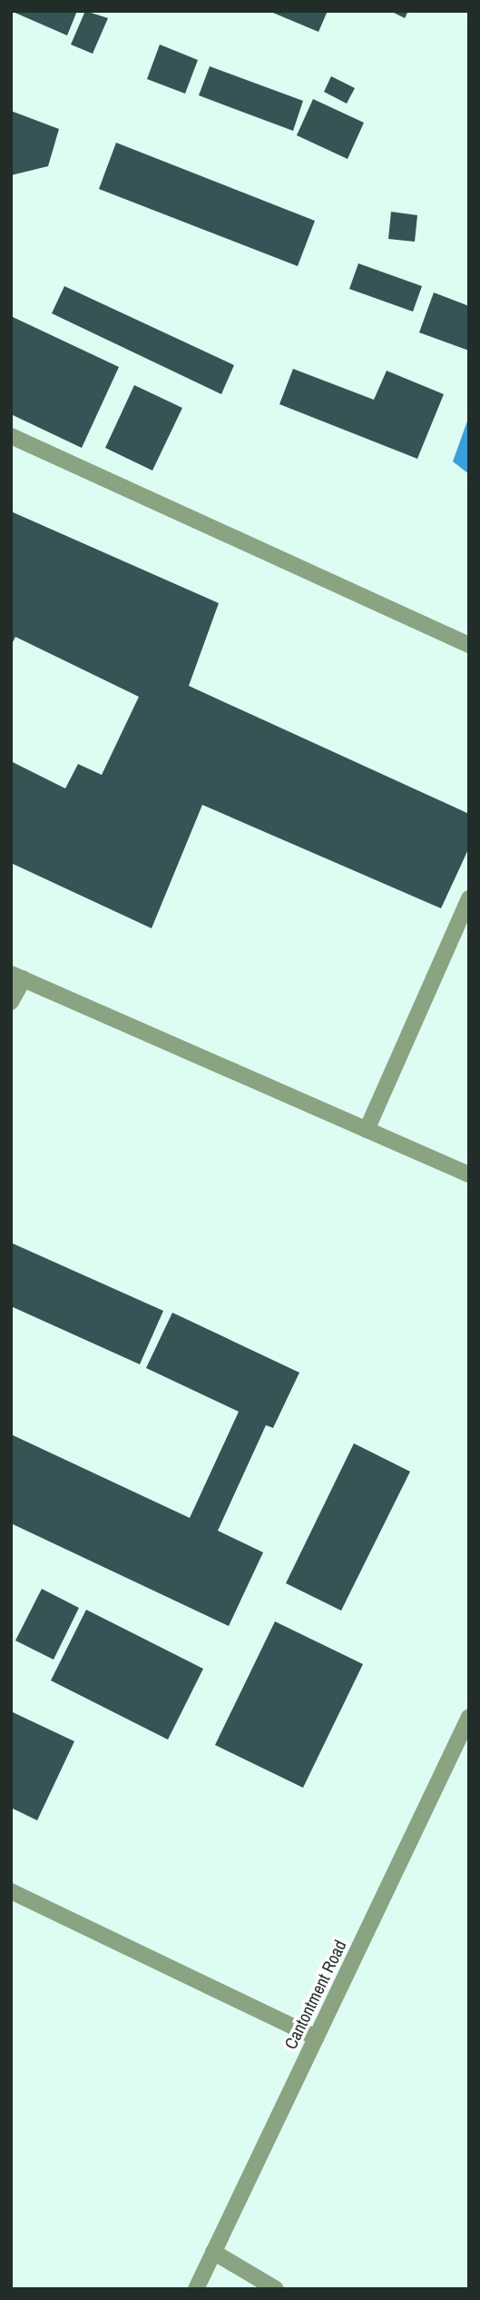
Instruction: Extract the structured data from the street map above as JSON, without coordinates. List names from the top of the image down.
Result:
{
  "streets": {
    "street": ["Cantontment Road"]
  }
}
